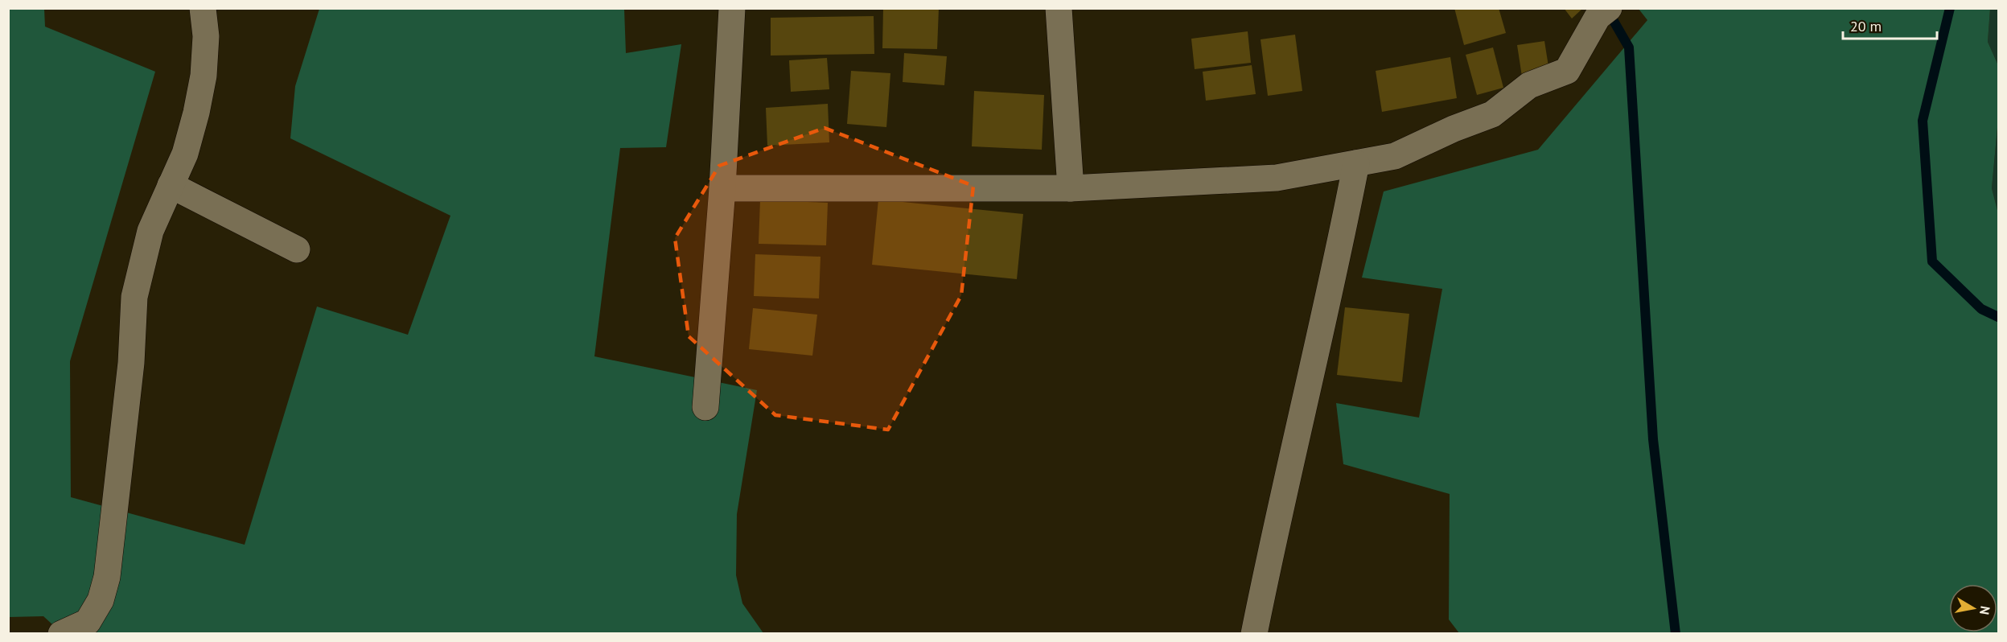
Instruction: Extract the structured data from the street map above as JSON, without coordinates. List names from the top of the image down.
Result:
{
  "scale_bar": "20 m",
  "north": "right"
}
